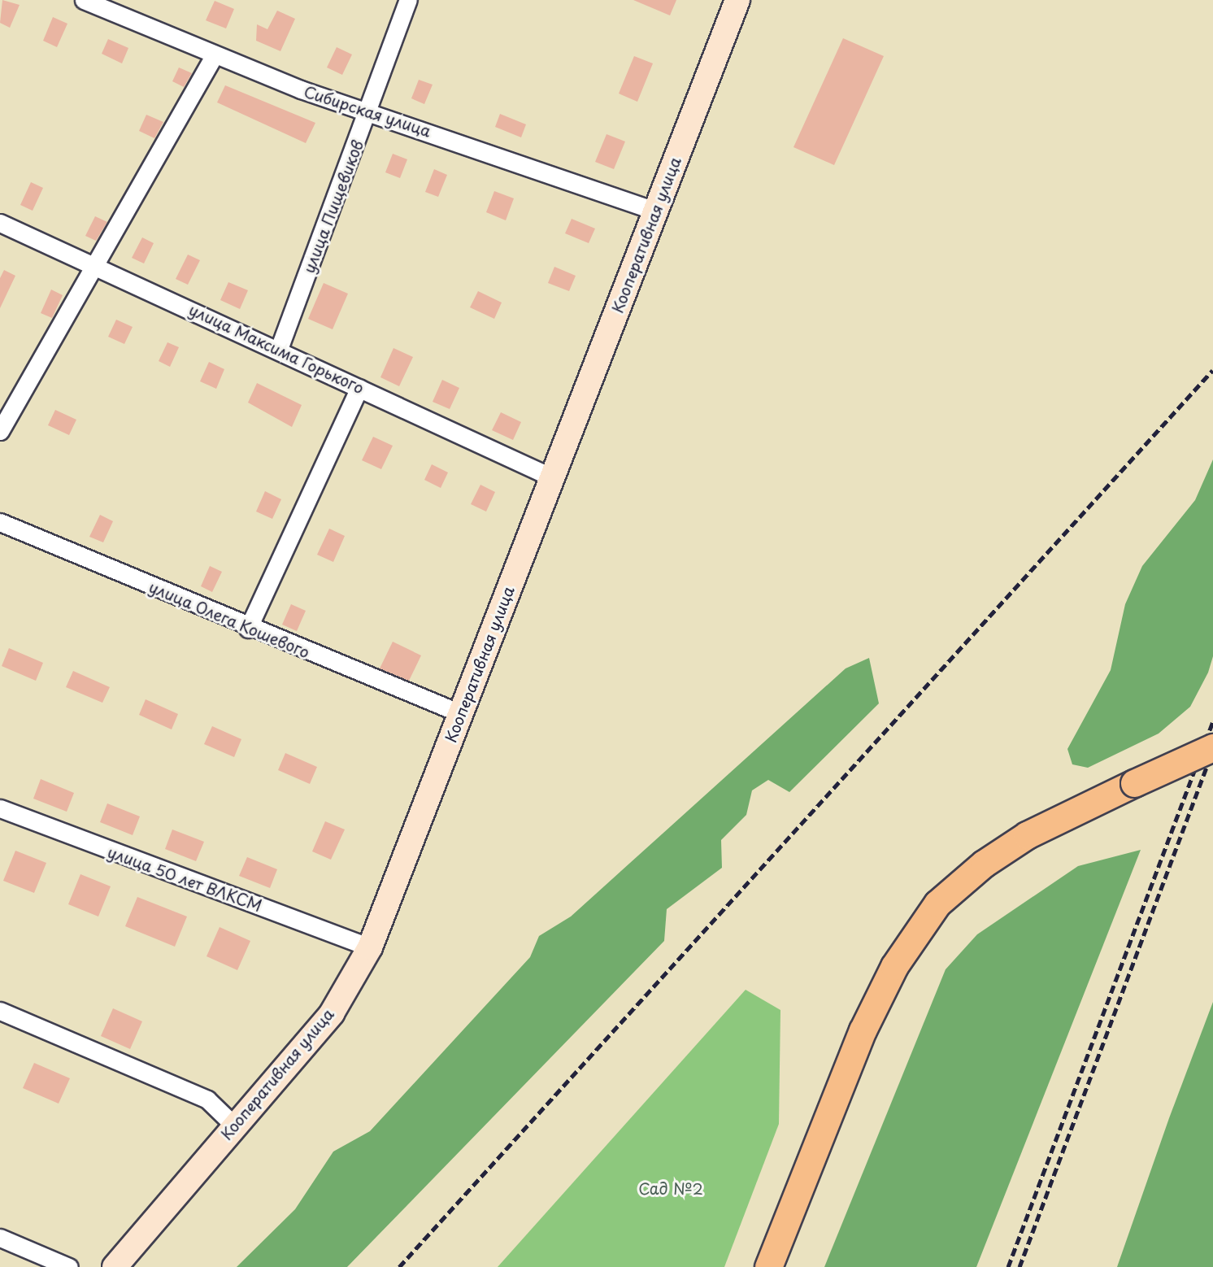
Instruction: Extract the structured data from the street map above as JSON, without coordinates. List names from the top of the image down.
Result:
{
  "streets": {
    "main road": ["Кооперативная улица"],
    "street": [
      "Сибирская улица",
      "улица Пищевиков",
      "улица Максима Горького",
      "улица Олега Кошевого",
      "улица 50 лет ВЛКСМ"
    ]
  },
  "crossings": [
    ["Сибирская улица", "улица Пищевиков"],
    ["Сибирская улица", "Кооперативная улица"],
    ["улица Пищевиков", "улица Максима Горького"],
    ["Кооперативная улица", "улица Максима Горького"],
    ["Кооперативная улица", "улица Олега Кошевого"],
    ["Кооперативная улица", "улица 50 лет ВЛКСМ"]
  ],
  "parks": ["Сад №2"]
}
